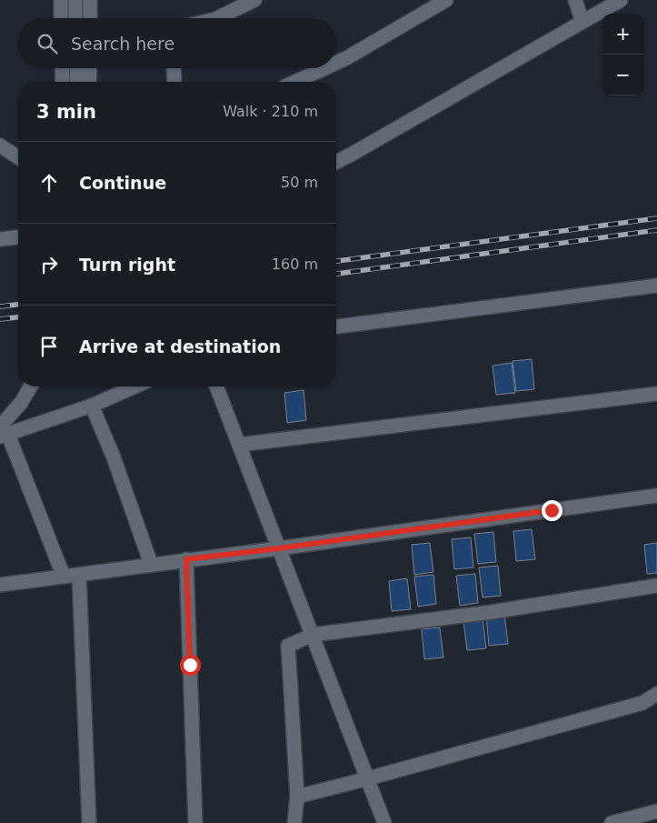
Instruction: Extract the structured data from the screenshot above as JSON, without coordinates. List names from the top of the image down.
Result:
{
  "page": {
    "map_buttons": ["+", "−"],
    "search": "Search here",
    "heading": ["3 min", "Walk · 210 m"],
    "list": [
      ["Continue", "50 m"],
      ["Turn right", "160 m"],
      "Arrive at destination"
    ]
  }
}
